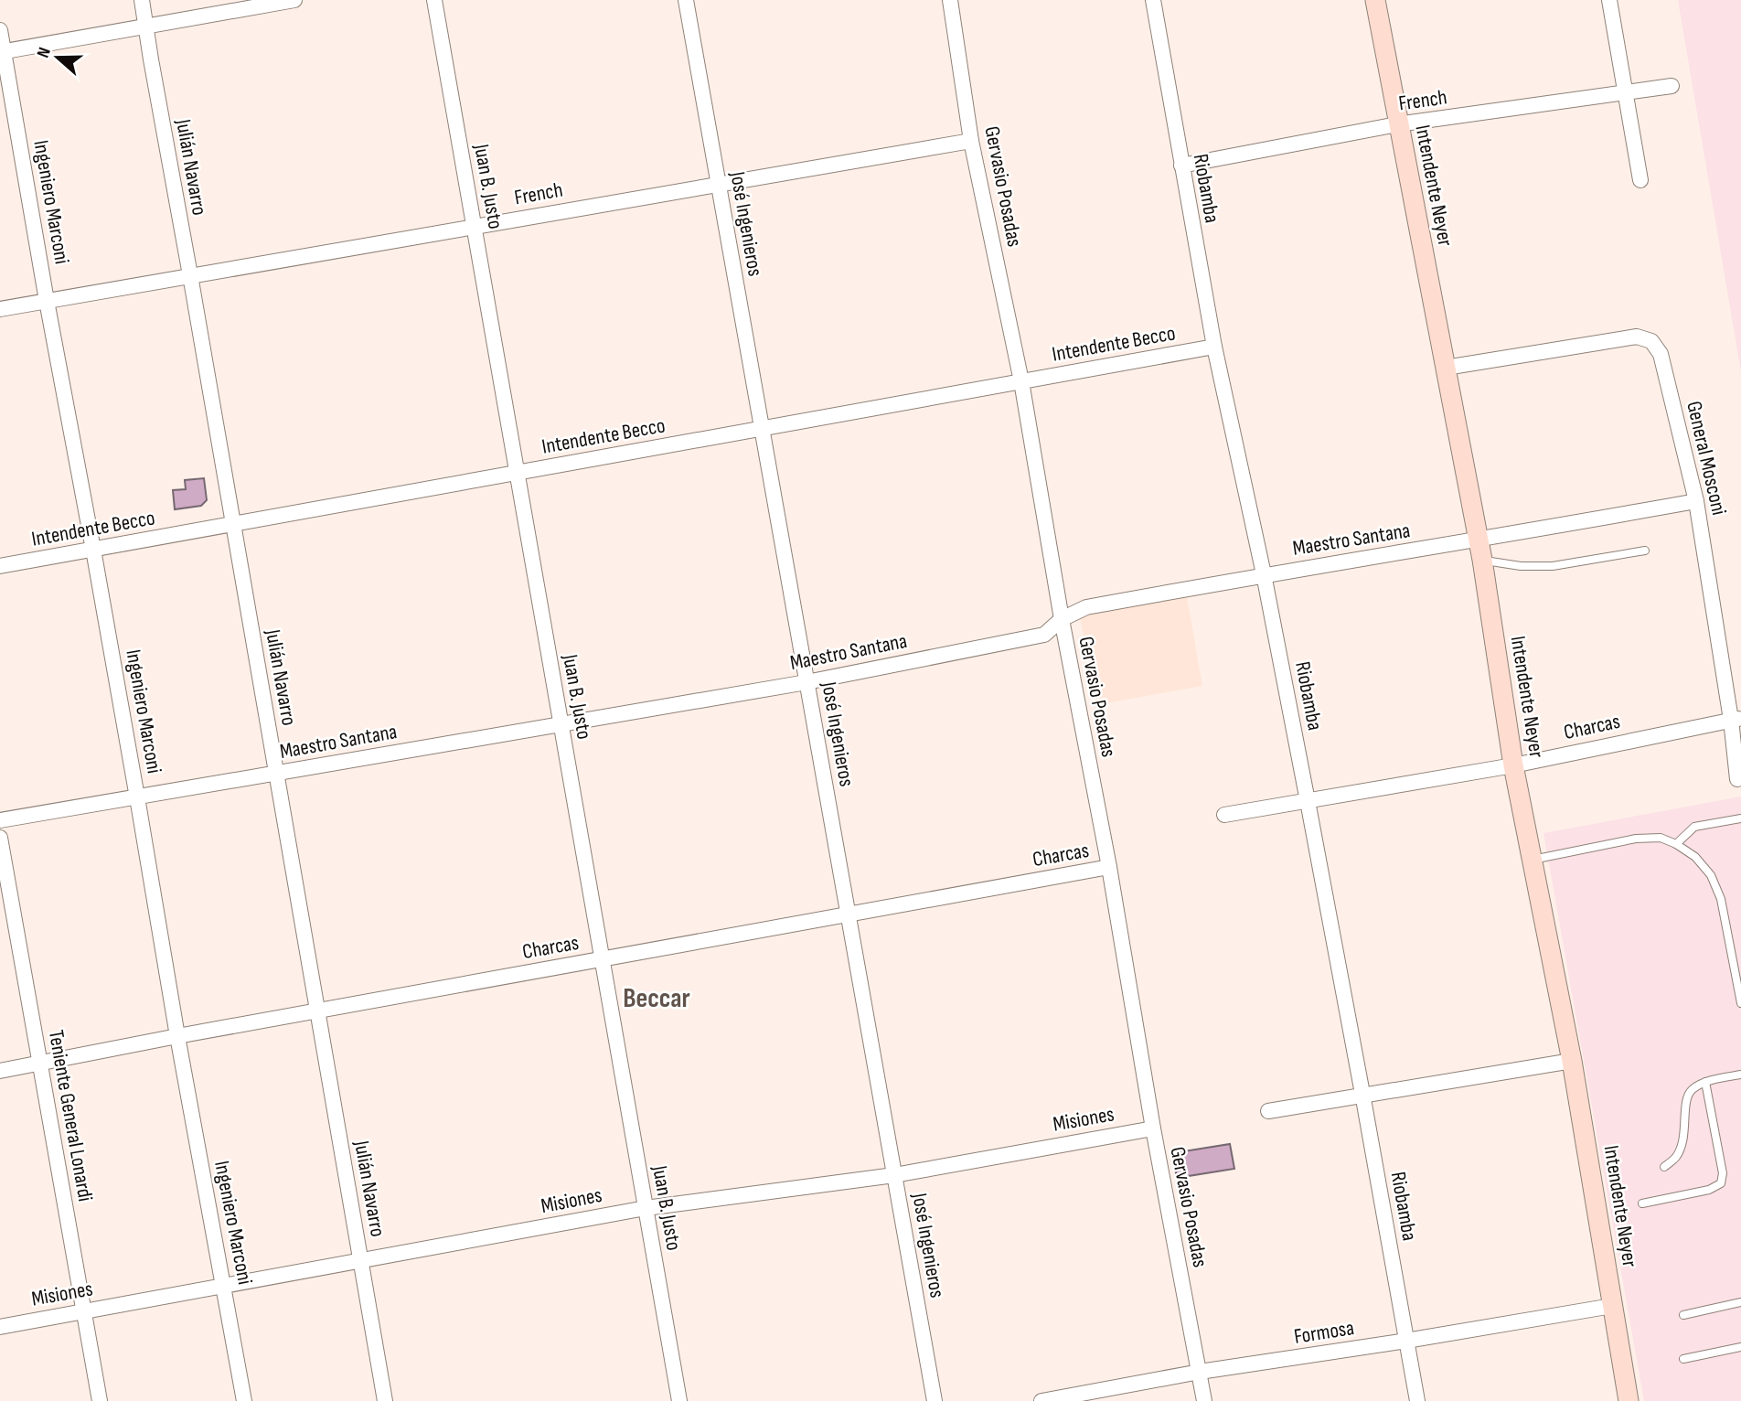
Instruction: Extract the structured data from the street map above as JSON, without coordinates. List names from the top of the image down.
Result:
{
  "streets": {
    "street": [
      "French",
      "Julián Navarro",
      "Intendente Neyer",
      "Juan B. Justo",
      "Gervasio Posadas",
      "Riobamba",
      "Ingeniero Marconi",
      "José Ingenieros",
      "Intendente Becco",
      "General Mosconi",
      "Maestro Santana",
      "Charcas",
      "Teniente General Lonardi",
      "Misiones",
      "Formosa"
    ]
  },
  "crossings": [
    ["French", "Julián Navarro"],
    ["French", "Intendente Neyer"],
    ["French", "Juan B. Justo"],
    ["French", "Gervasio Posadas"],
    ["French", "Riobamba"],
    ["French", "Ingeniero Marconi"],
    ["French", "José Ingenieros"],
    ["Julián Navarro", "Intendente Becco"],
    ["Julián Navarro", "Maestro Santana"],
    ["Julián Navarro", "Charcas"],
    ["Julián Navarro", "Misiones"],
    ["Intendente Neyer", "General Mosconi"],
    ["Intendente Neyer", "Maestro Santana"],
    ["Intendente Neyer", "Charcas"],
    ["Intendente Neyer", "Formosa"],
    ["Juan B. Justo", "Intendente Becco"],
    ["Juan B. Justo", "Maestro Santana"],
    ["Juan B. Justo", "Charcas"],
    ["Juan B. Justo", "Misiones"],
    ["Gervasio Posadas", "Intendente Becco"],
    ["Gervasio Posadas", "Maestro Santana"],
    ["Gervasio Posadas", "Charcas"],
    ["Gervasio Posadas", "Misiones"],
    ["Gervasio Posadas", "Formosa"],
    ["Riobamba", "Intendente Becco"],
    ["Riobamba", "Maestro Santana"],
    ["Riobamba", "Charcas"],
    ["Riobamba", "Formosa"],
    ["Ingeniero Marconi", "Intendente Becco"],
    ["Ingeniero Marconi", "Maestro Santana"],
    ["Ingeniero Marconi", "Charcas"],
    ["Ingeniero Marconi", "Misiones"],
    ["José Ingenieros", "Intendente Becco"],
    ["José Ingenieros", "Maestro Santana"],
    ["José Ingenieros", "Charcas"],
    ["José Ingenieros", "Misiones"],
    ["General Mosconi", "Maestro Santana"],
    ["General Mosconi", "Charcas"],
    ["Charcas", "Teniente General Lonardi"],
    ["Teniente General Lonardi", "Misiones"]
  ],
  "districts": ["Beccar"],
  "north": "left"
}
